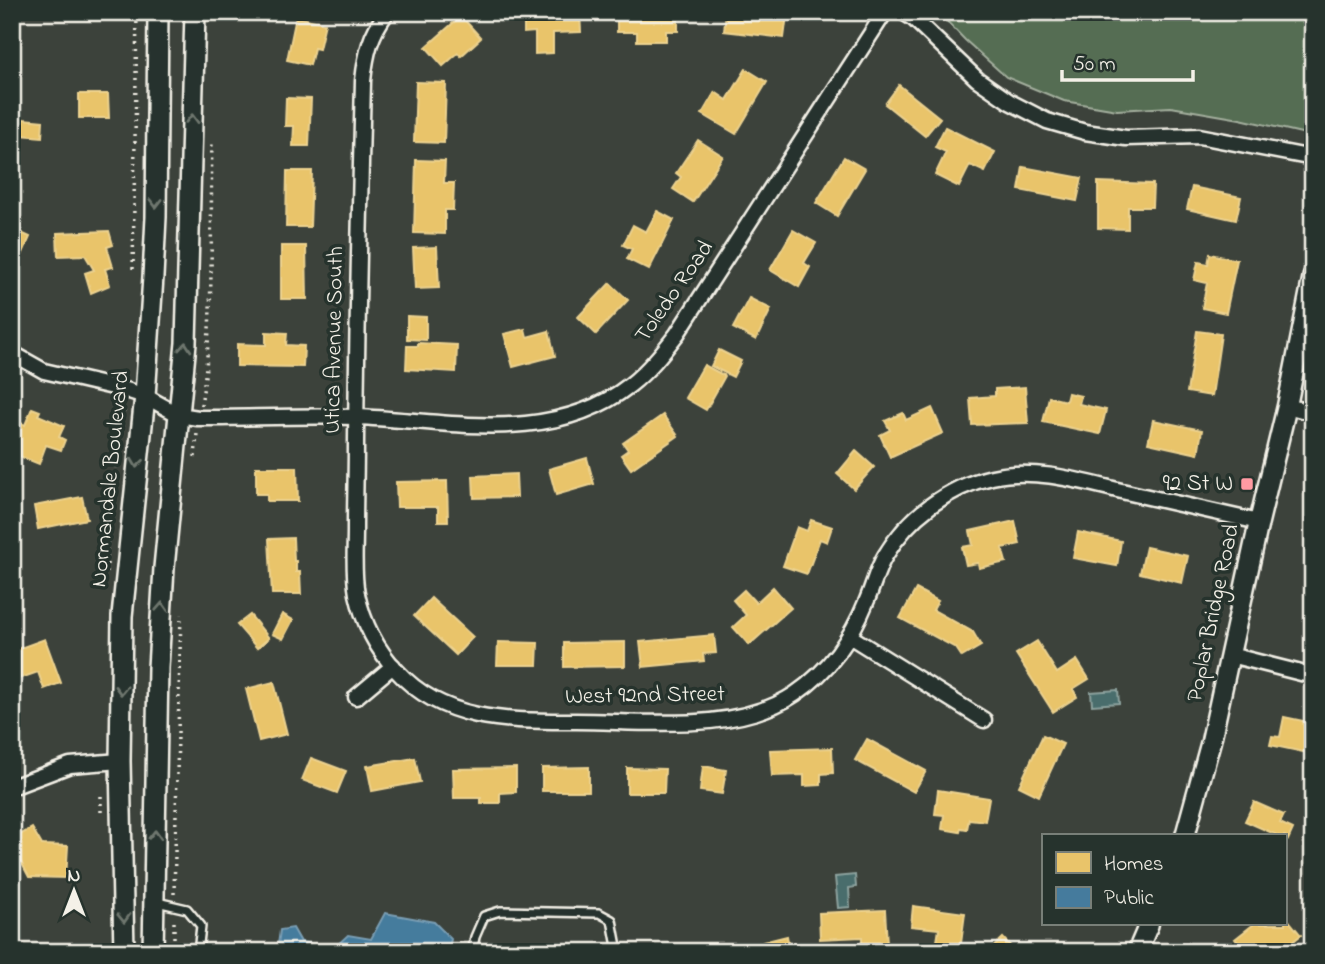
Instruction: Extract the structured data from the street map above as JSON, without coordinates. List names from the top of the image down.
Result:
{
  "streets": {
    "main road": ["Normandale Boulevard"],
    "street": [
      "Toledo Road",
      "Utica Avenue South",
      "Poplar Bridge Road",
      "West 92nd Street"
    ]
  },
  "crossings": [
    ["Toledo Road", "Utica Avenue South"],
    ["Toledo Road", "Normandale Boulevard"],
    ["Utica Avenue South", "West 92nd Street"],
    ["Poplar Bridge Road", "West 92nd Street"]
  ],
  "places": {
    "transit": ["92 St W"]
  },
  "legend": ["Homes", "Public"],
  "scale_bar": "50 m",
  "north": "top"
}
